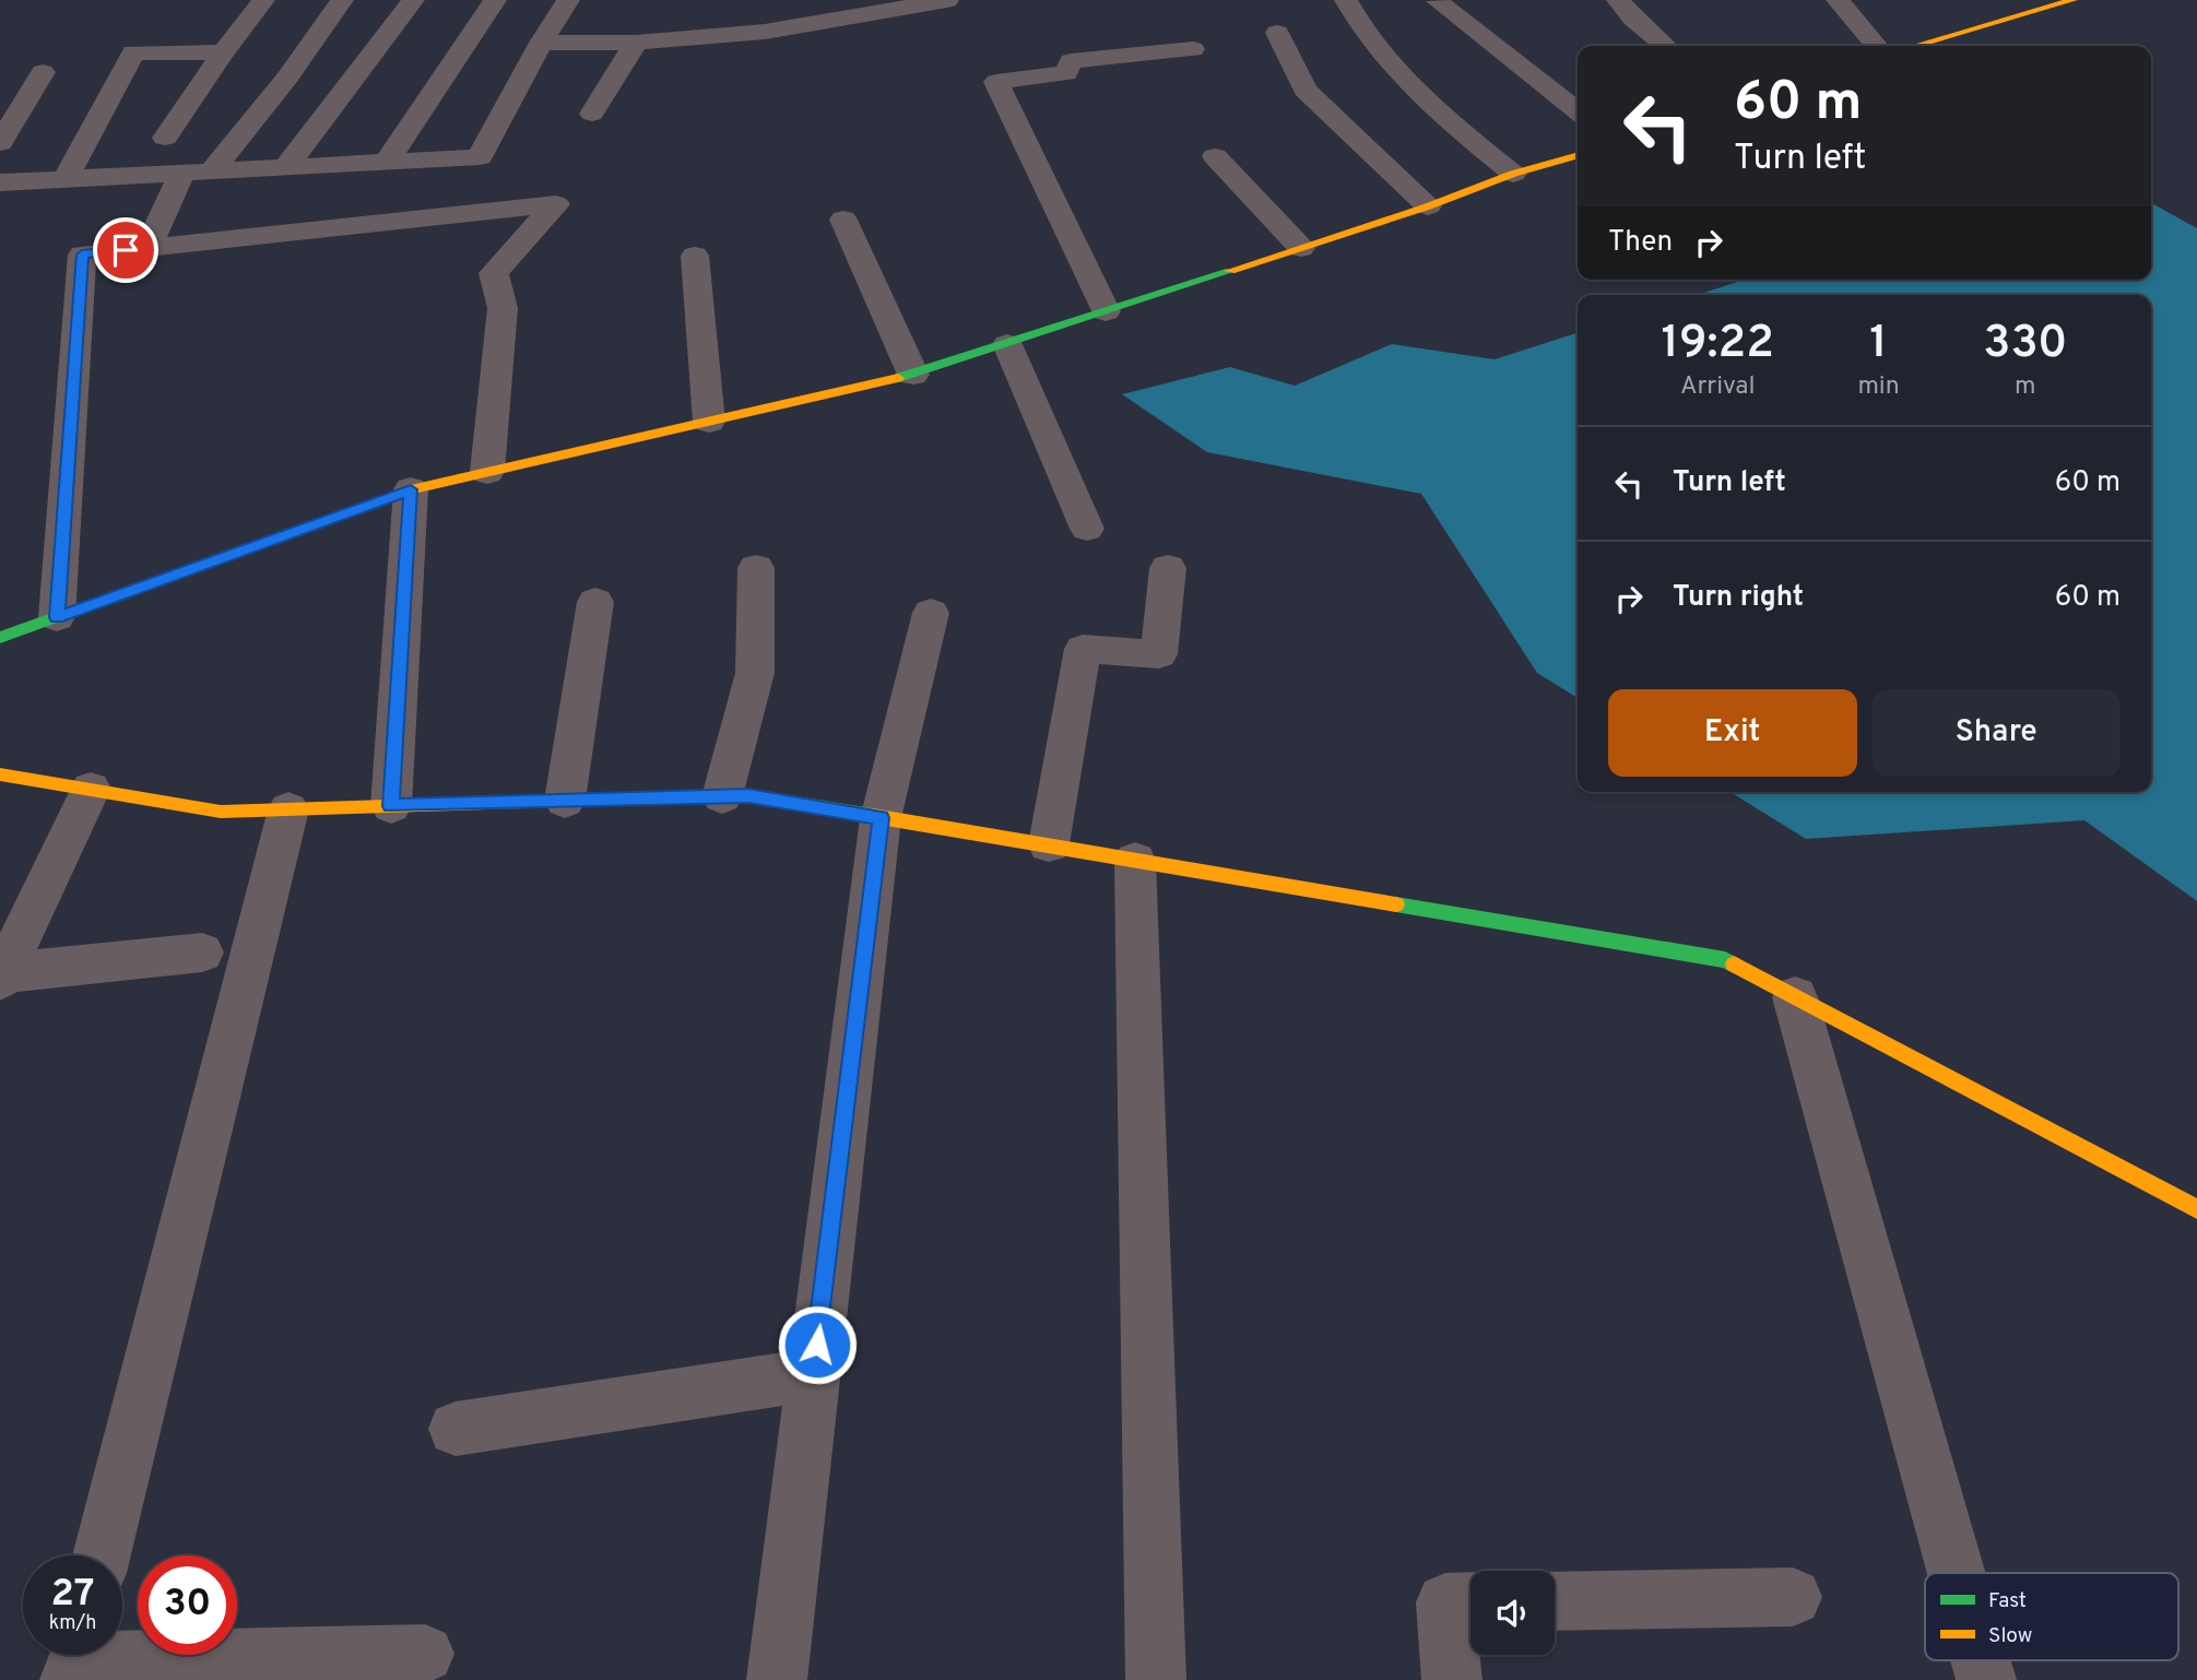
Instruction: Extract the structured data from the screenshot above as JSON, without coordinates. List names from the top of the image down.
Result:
{
  "legend": ["Fast", "Slow"],
  "page": {
    "turn": ["60 m", "Turn left"],
    "then": "Then",
    "eta": [
      "19:22",
      "Arrival",
      "1",
      "min",
      "330",
      "m"
    ],
    "list": [
      {
        "name": "Turn left",
        "value": "60 m"
      },
      {
        "name": "Turn right",
        "value": "60 m"
      }
    ],
    "buttons": ["Exit", "Share"],
    "speed": "27 km/h",
    "limit": "30"
  }
}
